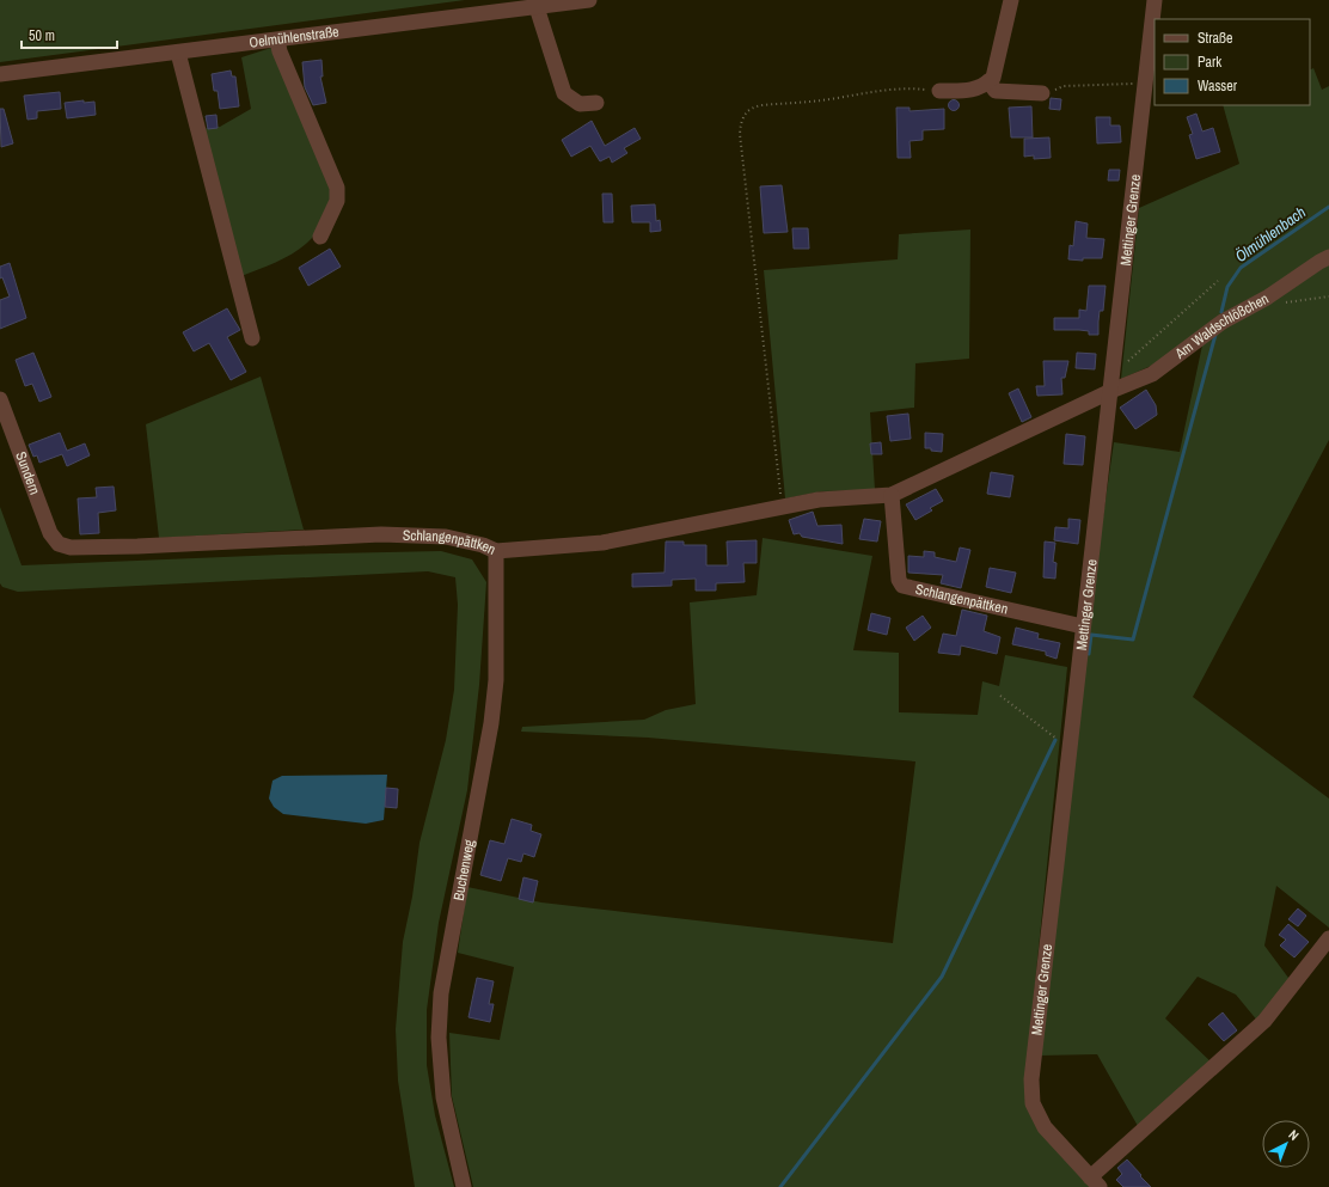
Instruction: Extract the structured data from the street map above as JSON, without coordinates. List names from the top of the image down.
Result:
{
  "streets": {
    "street": [
      "Oelmühlenstraße",
      "Mettinger Grenze",
      "Am Waldschlößchen",
      "Sundern",
      "Schlangenpättken",
      "Buchenweg"
    ]
  },
  "crossings": [
    ["Mettinger Grenze", "Am Waldschlößchen"],
    ["Mettinger Grenze", "Schlangenpättken"],
    ["Am Waldschlößchen", "Schlangenpättken"],
    ["Sundern", "Schlangenpättken"],
    ["Schlangenpättken", "Buchenweg"]
  ],
  "water": ["Ölmühlenbach"],
  "legend": ["Straße", "Park", "Wasser"],
  "scale_bar": "50 m",
  "north": "top right"
}
